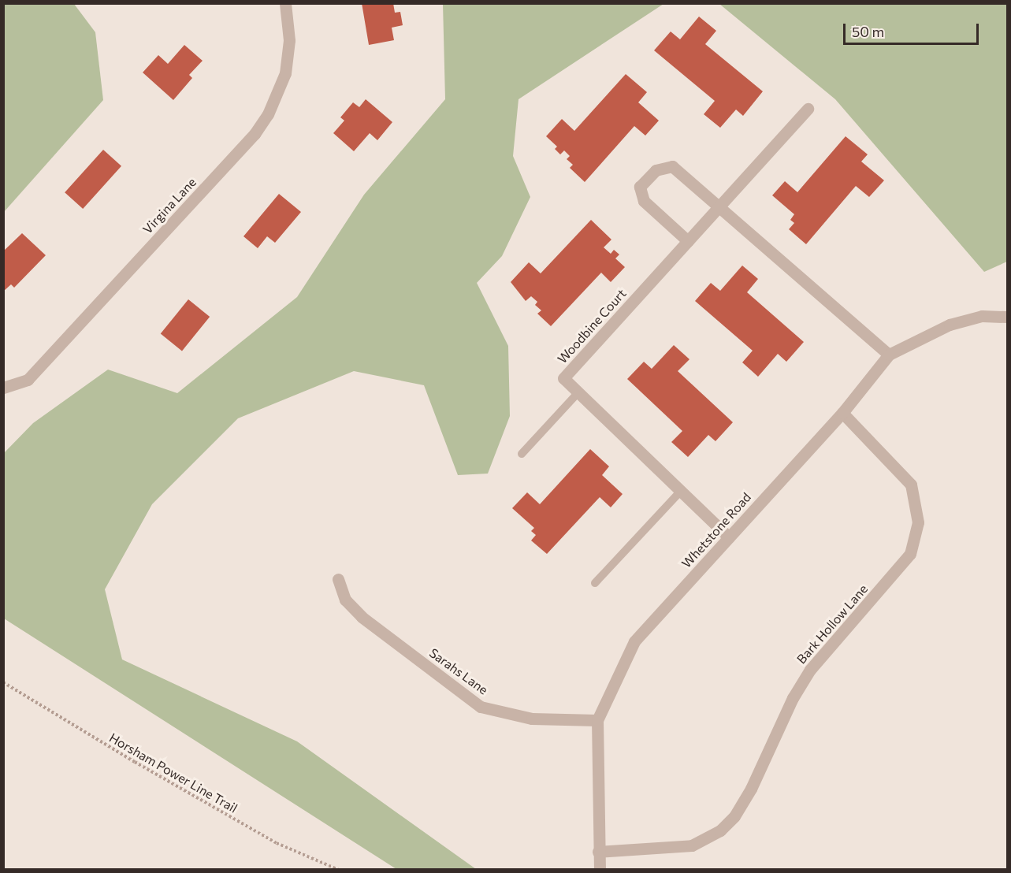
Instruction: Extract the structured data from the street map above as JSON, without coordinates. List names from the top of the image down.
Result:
{
  "streets": {
    "street": [
      "Virgina Lane",
      "Woodbine Court",
      "Whetstone Road",
      "Bark Hollow Lane",
      "Sarahs Lane"
    ],
    "path": ["Horsham Power Line Trail"]
  },
  "crossings": [
    ["Woodbine Court", "Whetstone Road"],
    ["Whetstone Road", "Bark Hollow Lane"],
    ["Whetstone Road", "Sarahs Lane"]
  ],
  "scale_bar": "50 m"
}
